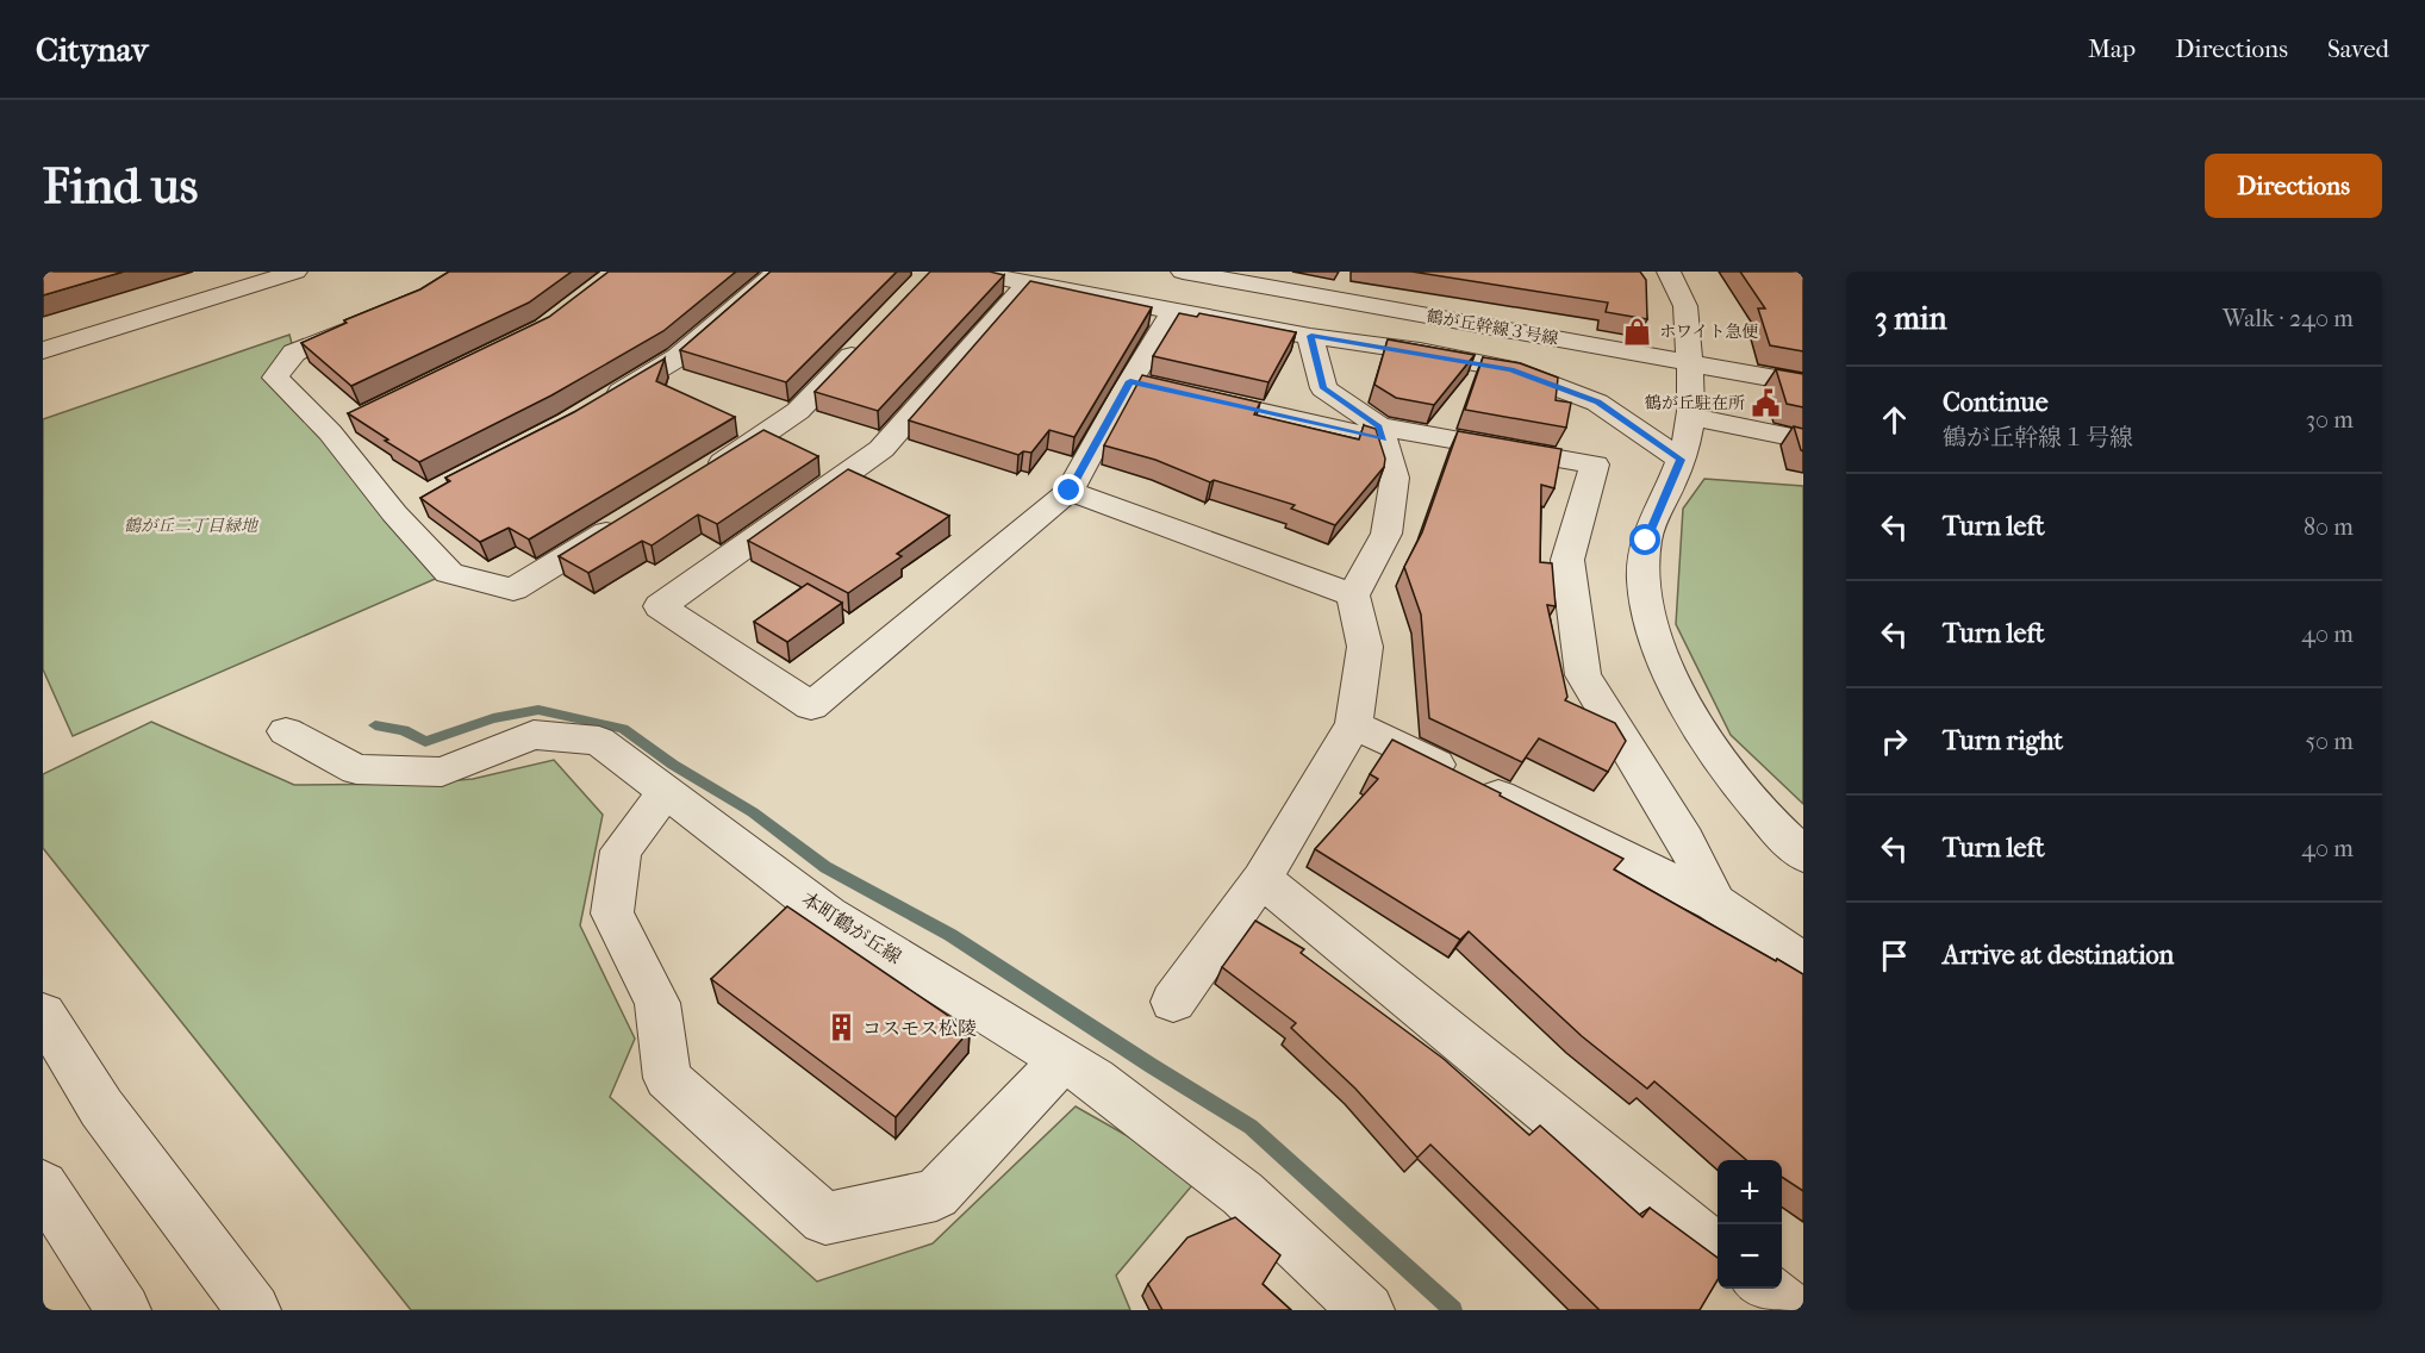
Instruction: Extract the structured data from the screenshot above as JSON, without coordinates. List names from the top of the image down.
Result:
{
  "streets": {
    "street": ["鶴が丘幹線３号線", "本町鶴が丘線"]
  },
  "parks": ["鶴が丘二丁目緑地"],
  "places": {
    "shop": ["ホワイト急便"],
    "public building": ["鶴が丘駐在所"],
    "building": ["コスモス松陵"]
  },
  "page": {
    "header": "Citynav",
    "nav": ["Map", "Directions", "Saved"],
    "buttons": "Directions",
    "title": "Find us",
    "heading": ["3 min", "Walk · 240 m"],
    "list": [
      ["Continue", "鶴が丘幹線１号線", "30 m"],
      ["Turn left", "80 m"],
      ["Turn left", "40 m"],
      ["Turn right", "50 m"],
      ["Turn left", "40 m"],
      "Arrive at destination"
    ],
    "map_buttons": ["+", "−"]
  }
}
